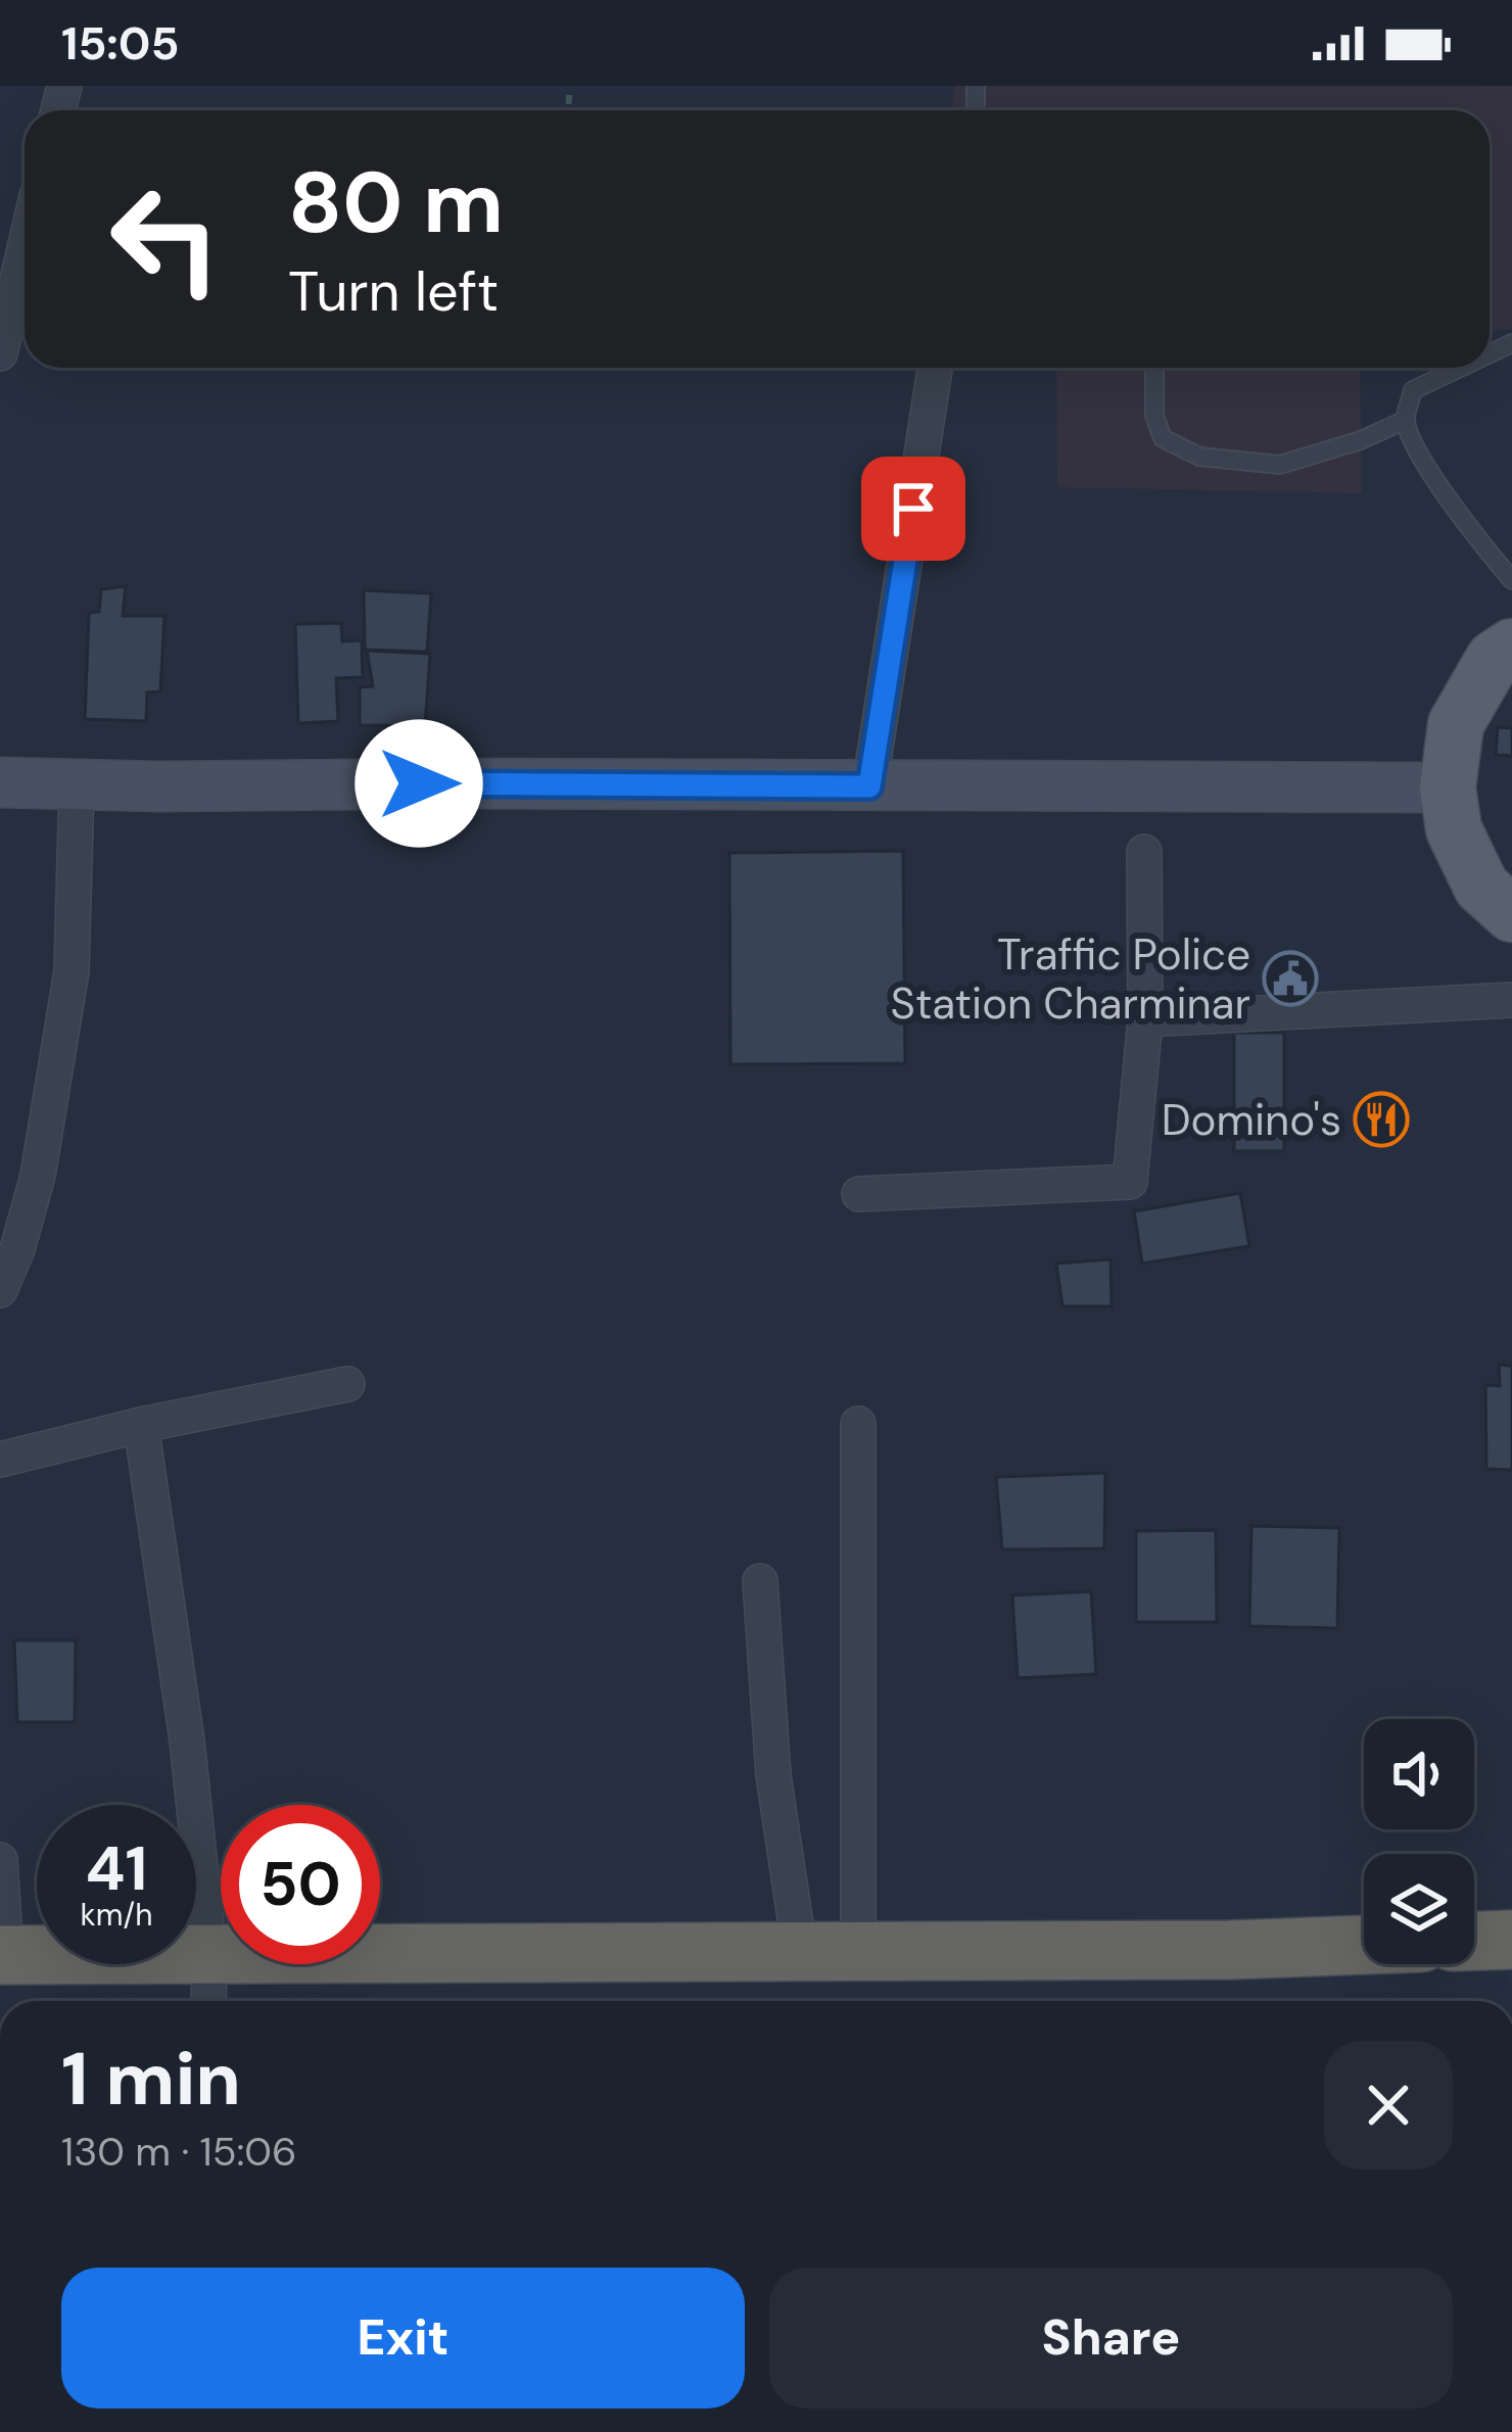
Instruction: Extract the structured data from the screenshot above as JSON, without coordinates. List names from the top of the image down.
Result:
{
  "places": {
    "public building": ["Traffic Police Station Charminar"],
    "restaurant": ["Domino's"]
  },
  "page": {
    "status": "15:05",
    "turn": ["80 m", "Turn left"],
    "speed": "41 km/h",
    "limit": "50",
    "heading": ["1 min", "130 m · 15:06"],
    "buttons": ["Exit", "Share"]
  }
}
